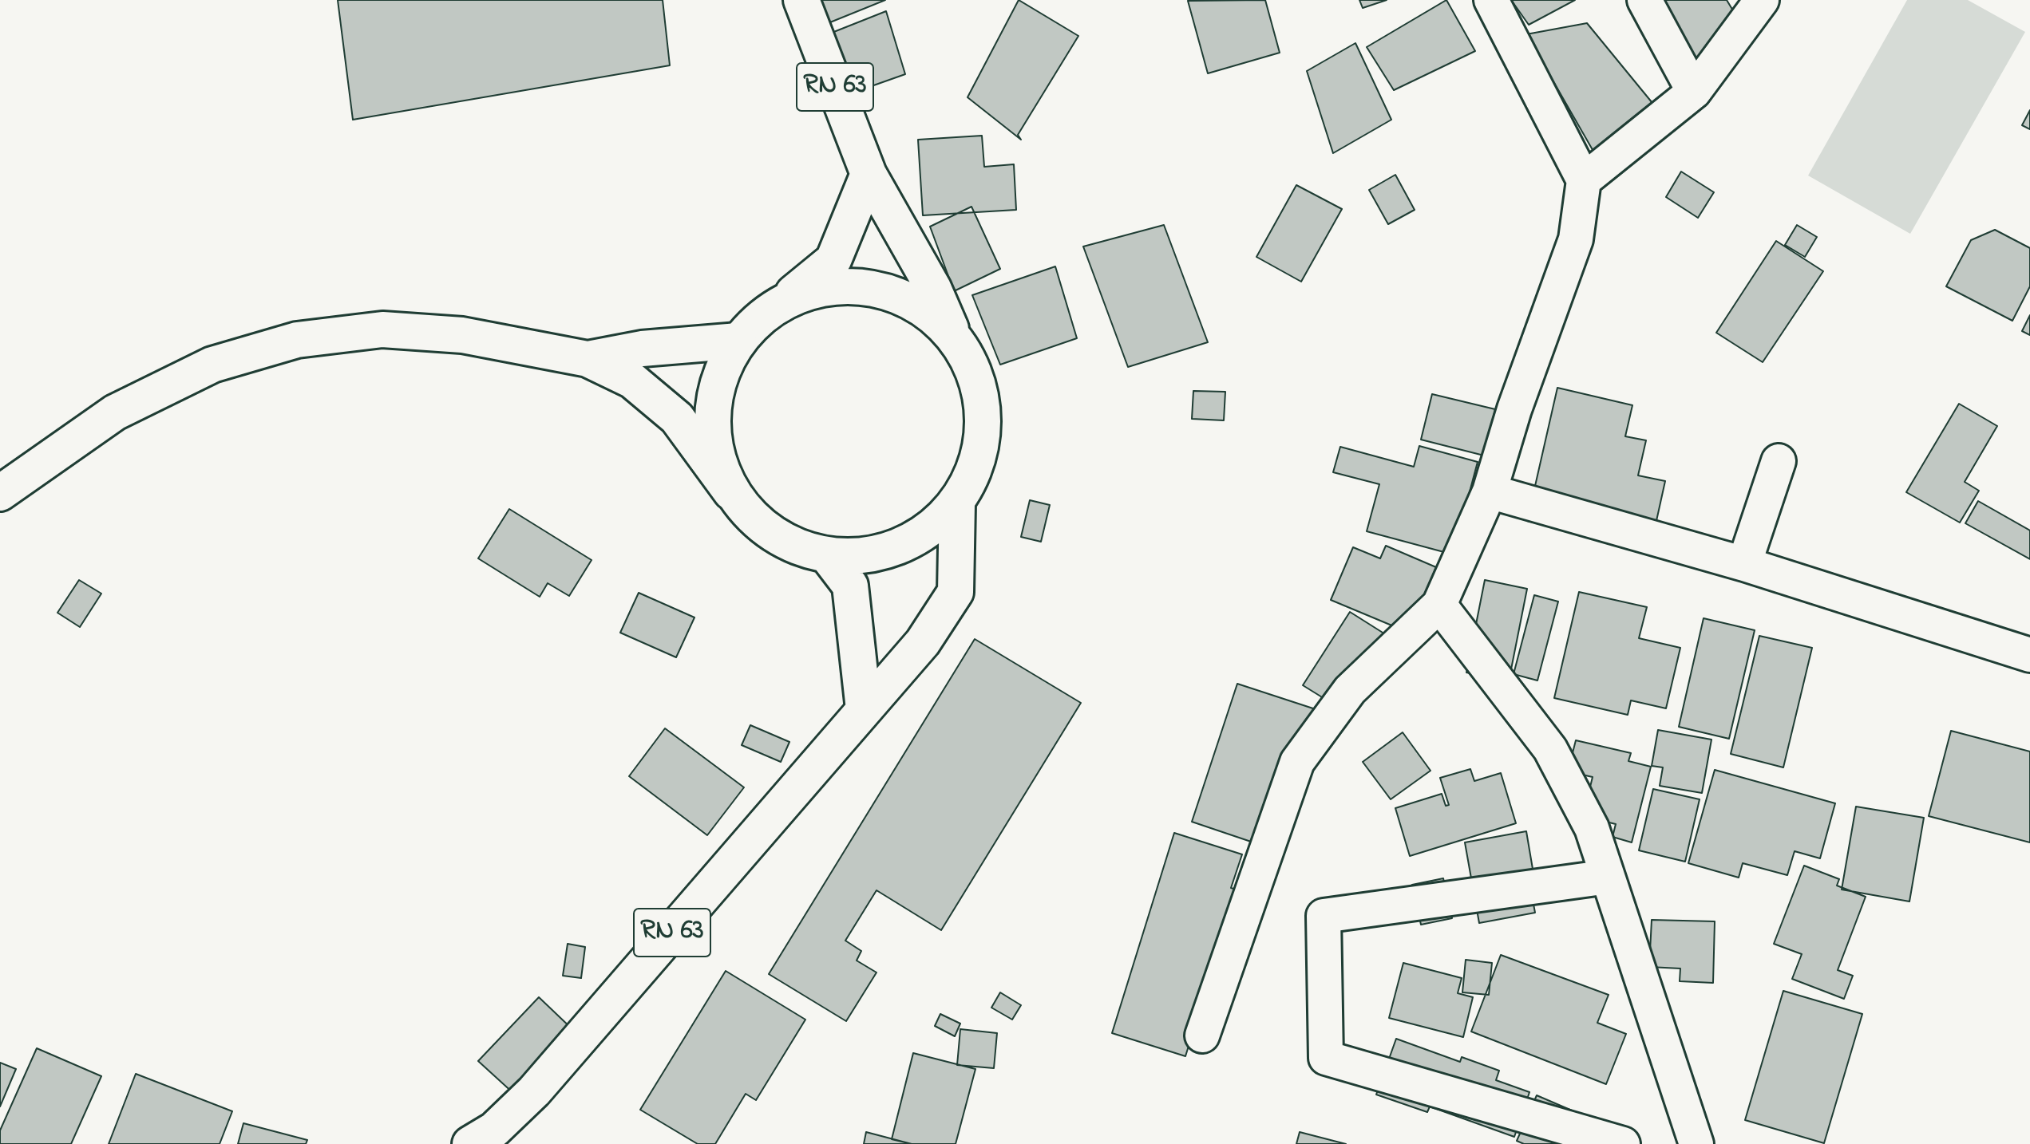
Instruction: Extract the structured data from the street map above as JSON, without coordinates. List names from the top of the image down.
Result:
{
  "streets": {
    "main road": ["RN 63"]
  }
}
